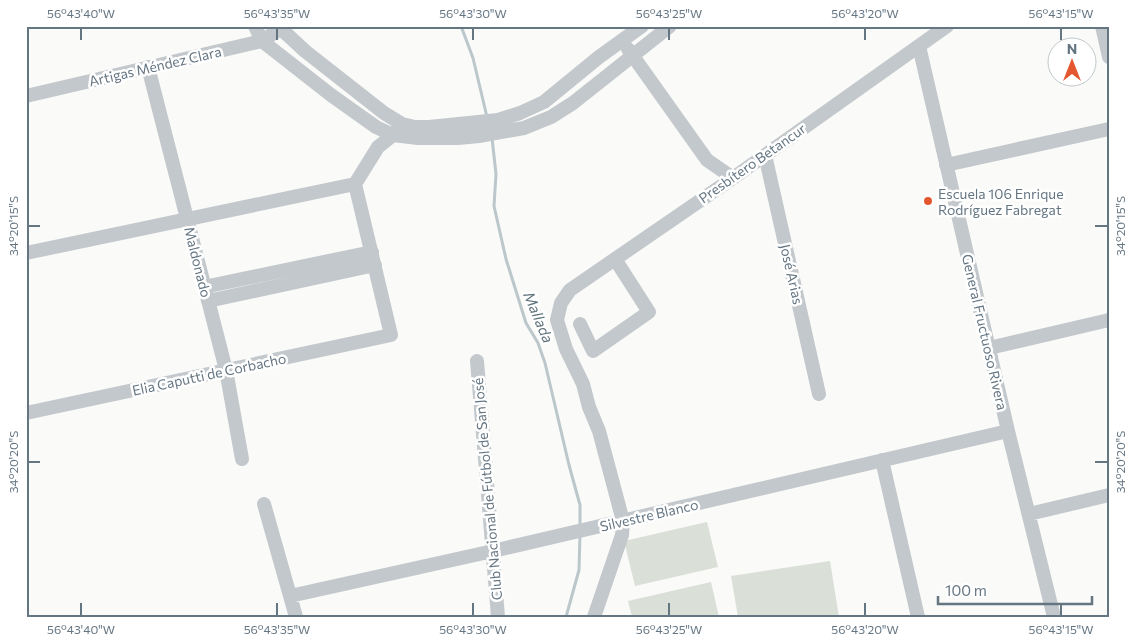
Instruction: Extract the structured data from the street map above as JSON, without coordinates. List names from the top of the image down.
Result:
{
  "streets": {
    "street": [
      "Artigas Méndez Clara",
      "Presbítero Betancur",
      "Maldonado",
      "José Arias",
      "General Fructuoso Rivera",
      "Elia Caputti de Corbacho",
      "Club Nacional de Fútbol de San José",
      "Silvestre Blanco"
    ]
  },
  "crossings": [
    ["Artigas Méndez Clara", "Maldonado"],
    ["Presbítero Betancur", "José Arias"],
    ["Presbítero Betancur", "General Fructuoso Rivera"],
    ["Presbítero Betancur", "Silvestre Blanco"],
    ["Maldonado", "Elia Caputti de Corbacho"],
    ["General Fructuoso Rivera", "Silvestre Blanco"],
    ["Club Nacional de Fútbol de San José", "Silvestre Blanco"]
  ],
  "water": ["Mallada"],
  "places": ["Escuela 106 Enrique Rodríguez Fabregat"],
  "scale_bar": "100 m",
  "north": "top",
  "coordinates": [
    "56°43'40\"W",
    "56°43'35\"W",
    "56°43'30\"W",
    "56°43'25\"W",
    "56°43'20\"W",
    "56°43'15\"W",
    "34°20'15\"S",
    "34°20'20\"S"
  ]
}
